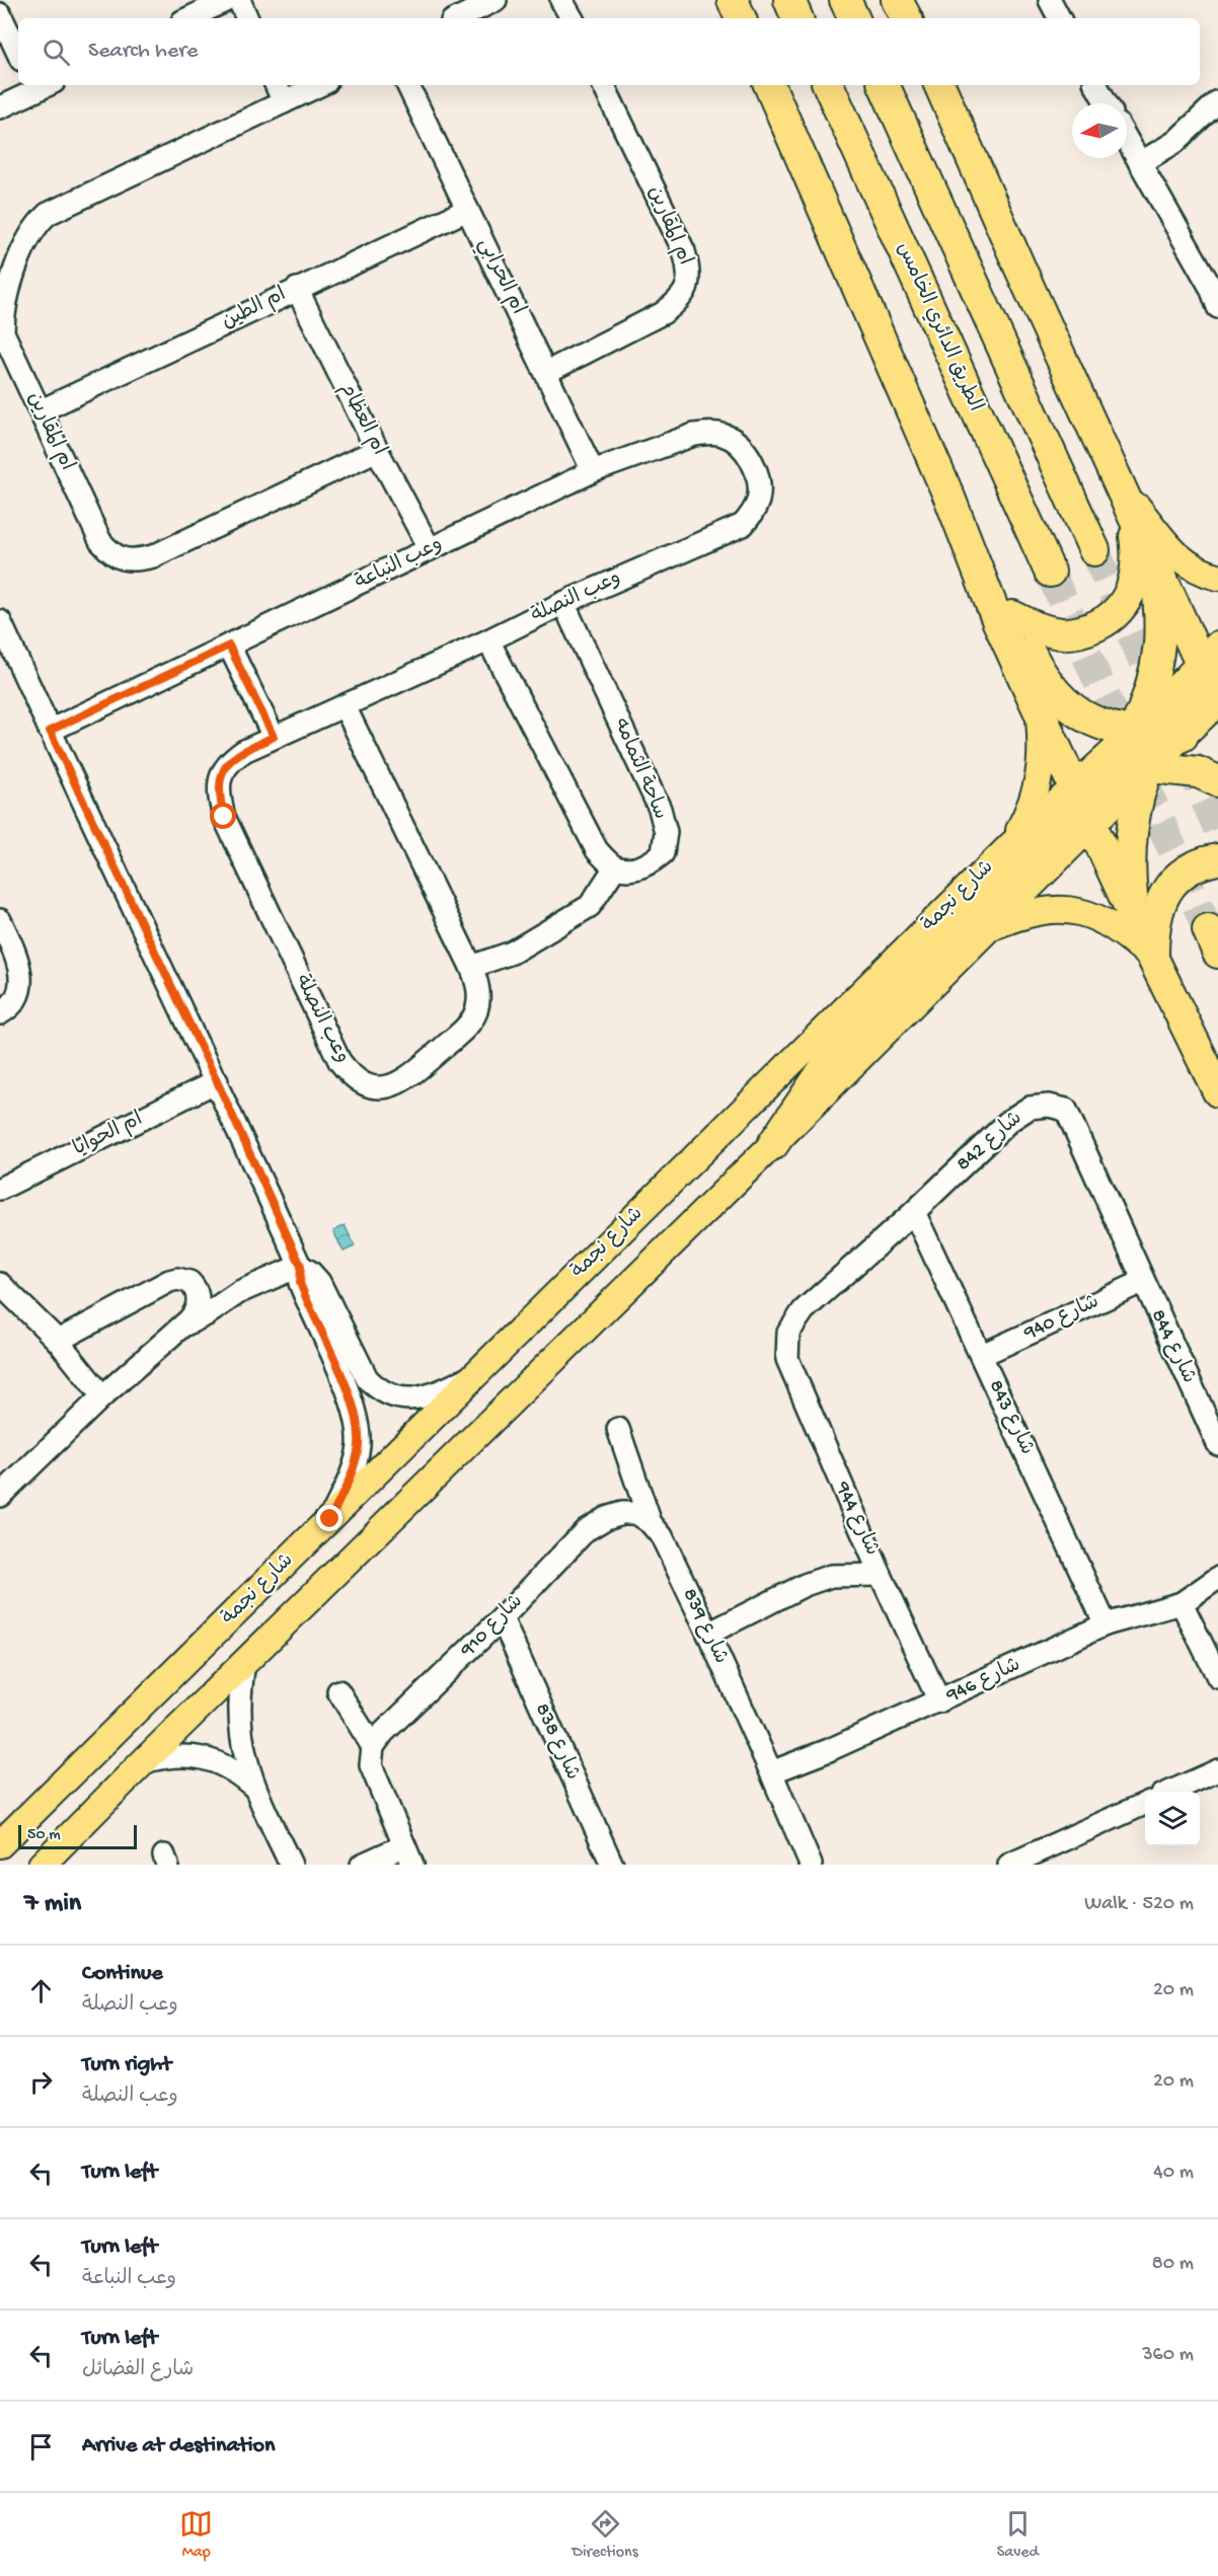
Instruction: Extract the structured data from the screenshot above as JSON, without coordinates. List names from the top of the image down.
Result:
{
  "streets": {
    "highway": ["الطريق الدائري الخامس"],
    "main road": ["شارع نجمة"],
    "street": [
      "ام المقارين",
      "ام الحرابي",
      "ام الطين",
      "ام العظام",
      "وعب النباعة",
      "وعب النصلة",
      "ساحة الثمامه",
      "ام الحوايا",
      "شارع 842",
      "شارع 940",
      "شارع 844",
      "شارع 843",
      "شارع 944",
      "شارع 910",
      "شارع 839",
      "شارع 946",
      "شارع 838"
    ]
  },
  "crossings": [
    ["ام المقارين", "ام الحرابي"],
    ["ام المقارين", "ام الطين"],
    ["ام المقارين", "ام العظام"],
    ["ام الحرابي", "ام الطين"],
    ["ام الحرابي", "وعب النباعة"],
    ["ام الطين", "ام العظام"],
    ["ام العظام", "وعب النباعة"],
    ["وعب النباعة", "وعب النصلة"],
    ["وعب النصلة", "ساحة الثمامه"],
    ["شارع 842", "شارع 940"],
    ["شارع 842", "شارع 844"],
    ["شارع 842", "شارع 843"],
    ["شارع 842", "شارع 944"],
    ["شارع 940", "شارع 844"],
    ["شارع 940", "شارع 843"],
    ["شارع 843", "شارع 946"],
    ["شارع 944", "شارع 946"],
    ["شارع 910", "شارع 839"],
    ["شارع 910", "شارع 838"],
    ["شارع 839", "شارع 946"]
  ],
  "scale_bar": "50 m",
  "north": "left",
  "page": {
    "search": "Search here",
    "scale": "50 m",
    "heading": ["7 min", "Walk · 520 m"],
    "list": [
      ["Continue", "وعب النصلة", "20 m"],
      ["Turn right", "وعب النصلة", "20 m"],
      ["Turn left", "40 m"],
      ["Turn left", "وعب النباعة", "80 m"],
      ["Turn left", "شارع الفضائل", "360 m"],
      "Arrive at destination"
    ],
    "nav": ["Map", "Directions", "Saved"]
  }
}
